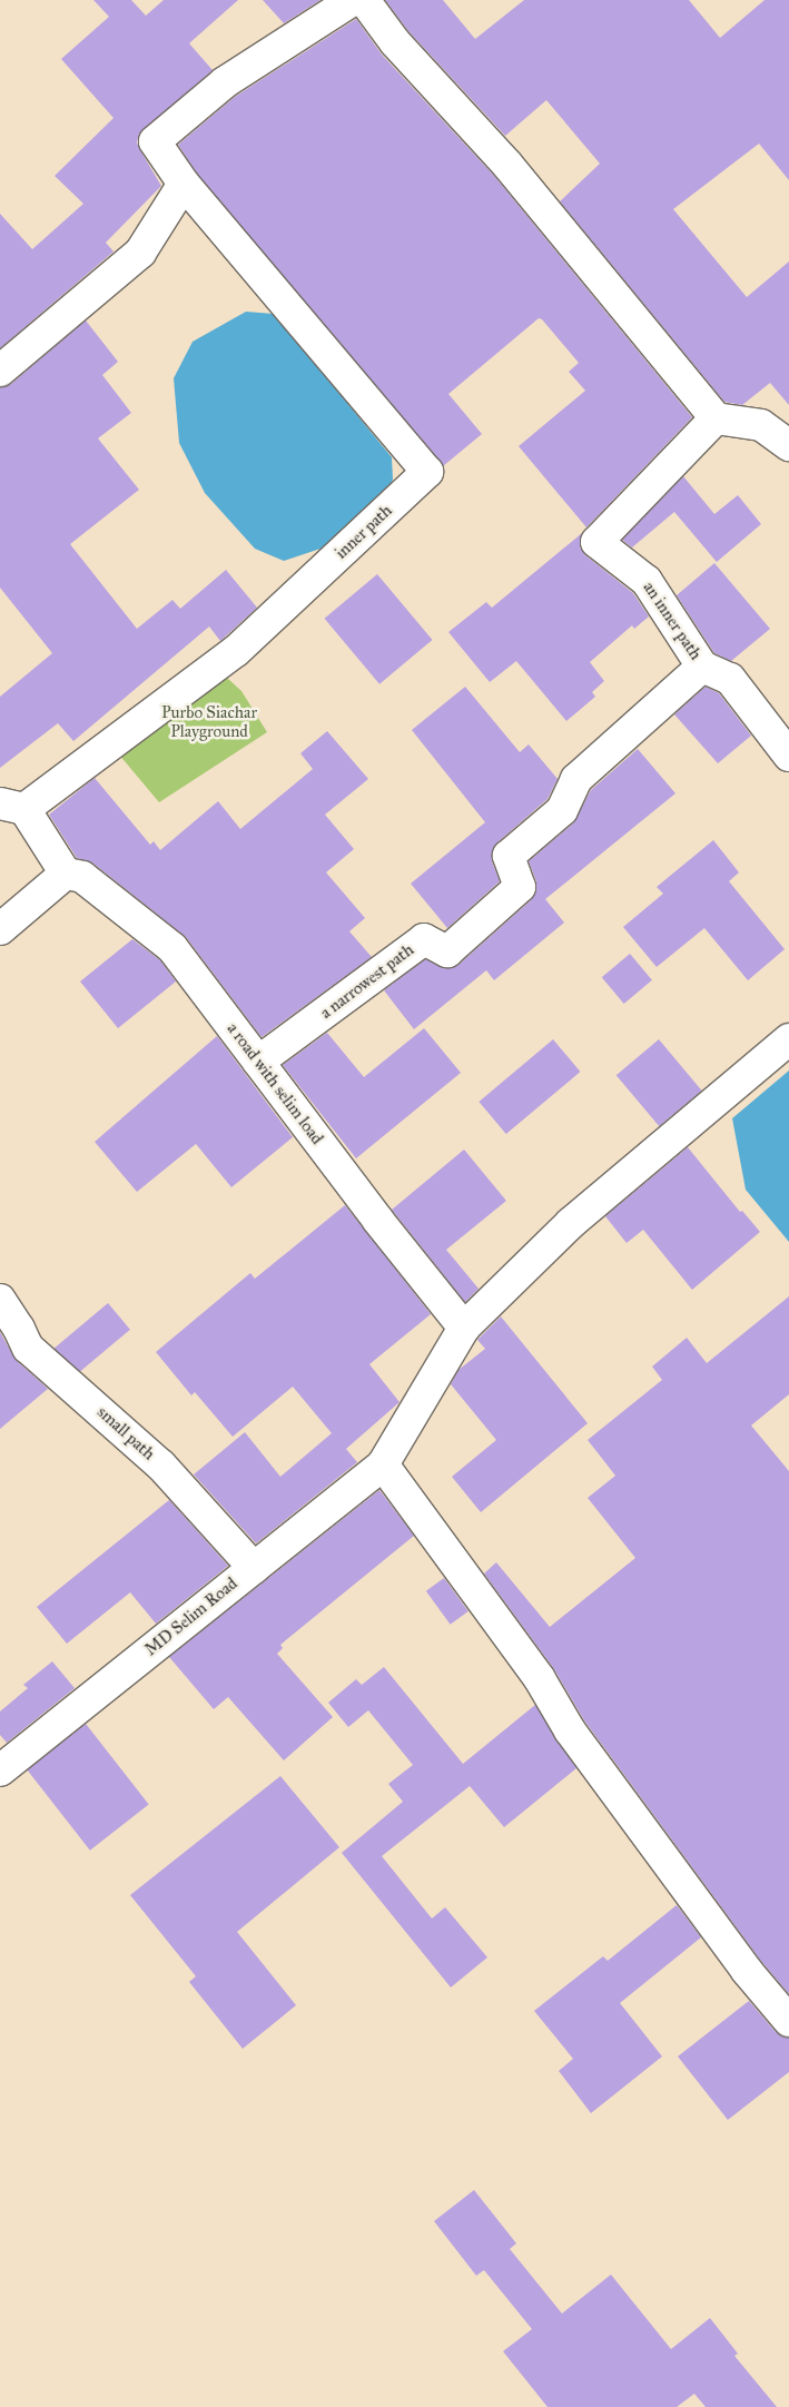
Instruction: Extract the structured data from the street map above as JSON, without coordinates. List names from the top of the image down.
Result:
{
  "streets": {
    "street": [
      "inner path",
      "an inner path",
      "a narrowest path",
      "a road with selim load",
      "small path",
      "MD Selim Road"
    ]
  },
  "crossings": [
    ["an inner path", "a narrowest path"],
    ["a narrowest path", "a road with selim load"],
    ["small path", "MD Selim Road"]
  ],
  "parks": ["Purbo Siachar Playground"]
}
